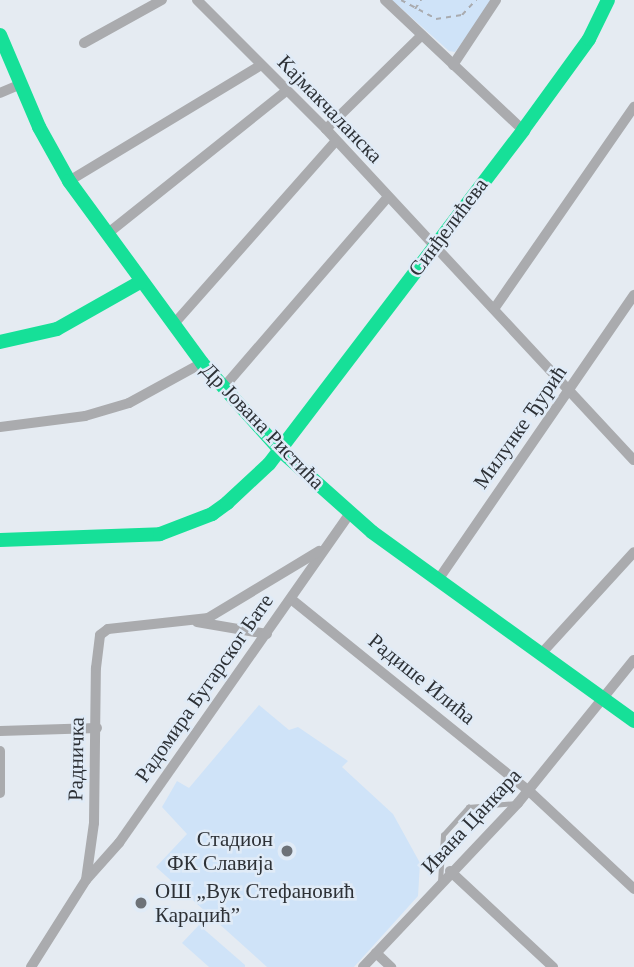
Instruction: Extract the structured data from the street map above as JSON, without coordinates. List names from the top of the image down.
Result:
{
  "streets": {
    "street": [
      "Кајмакчаланска",
      "Синђелићева",
      "Др Јована Ристића",
      "Милунке Ђурић",
      "Радише Илића",
      "Радомира Бугарског Бате",
      "Радничка",
      "Ивана Цанкара"
    ]
  },
  "crossings": [
    ["Кајмакчаланска", "Синђелићева"],
    ["Кајмакчаланска", "Милунке Ђурић"],
    ["Синђелићева", "Др Јована Ристића"],
    ["Др Јована Ристића", "Милунке Ђурић"],
    ["Др Јована Ристића", "Радомира Бугарског Бате"],
    ["Др Јована Ристића", "Ивана Цанкара"],
    ["Радише Илића", "Радомира Бугарског Бате"],
    ["Радише Илића", "Ивана Цанкара"],
    ["Радомира Бугарског Бате", "Радничка"]
  ],
  "places": ["Стадион ФК Славија", "ОШ „Вук Стефановић Караџић”"]
}
